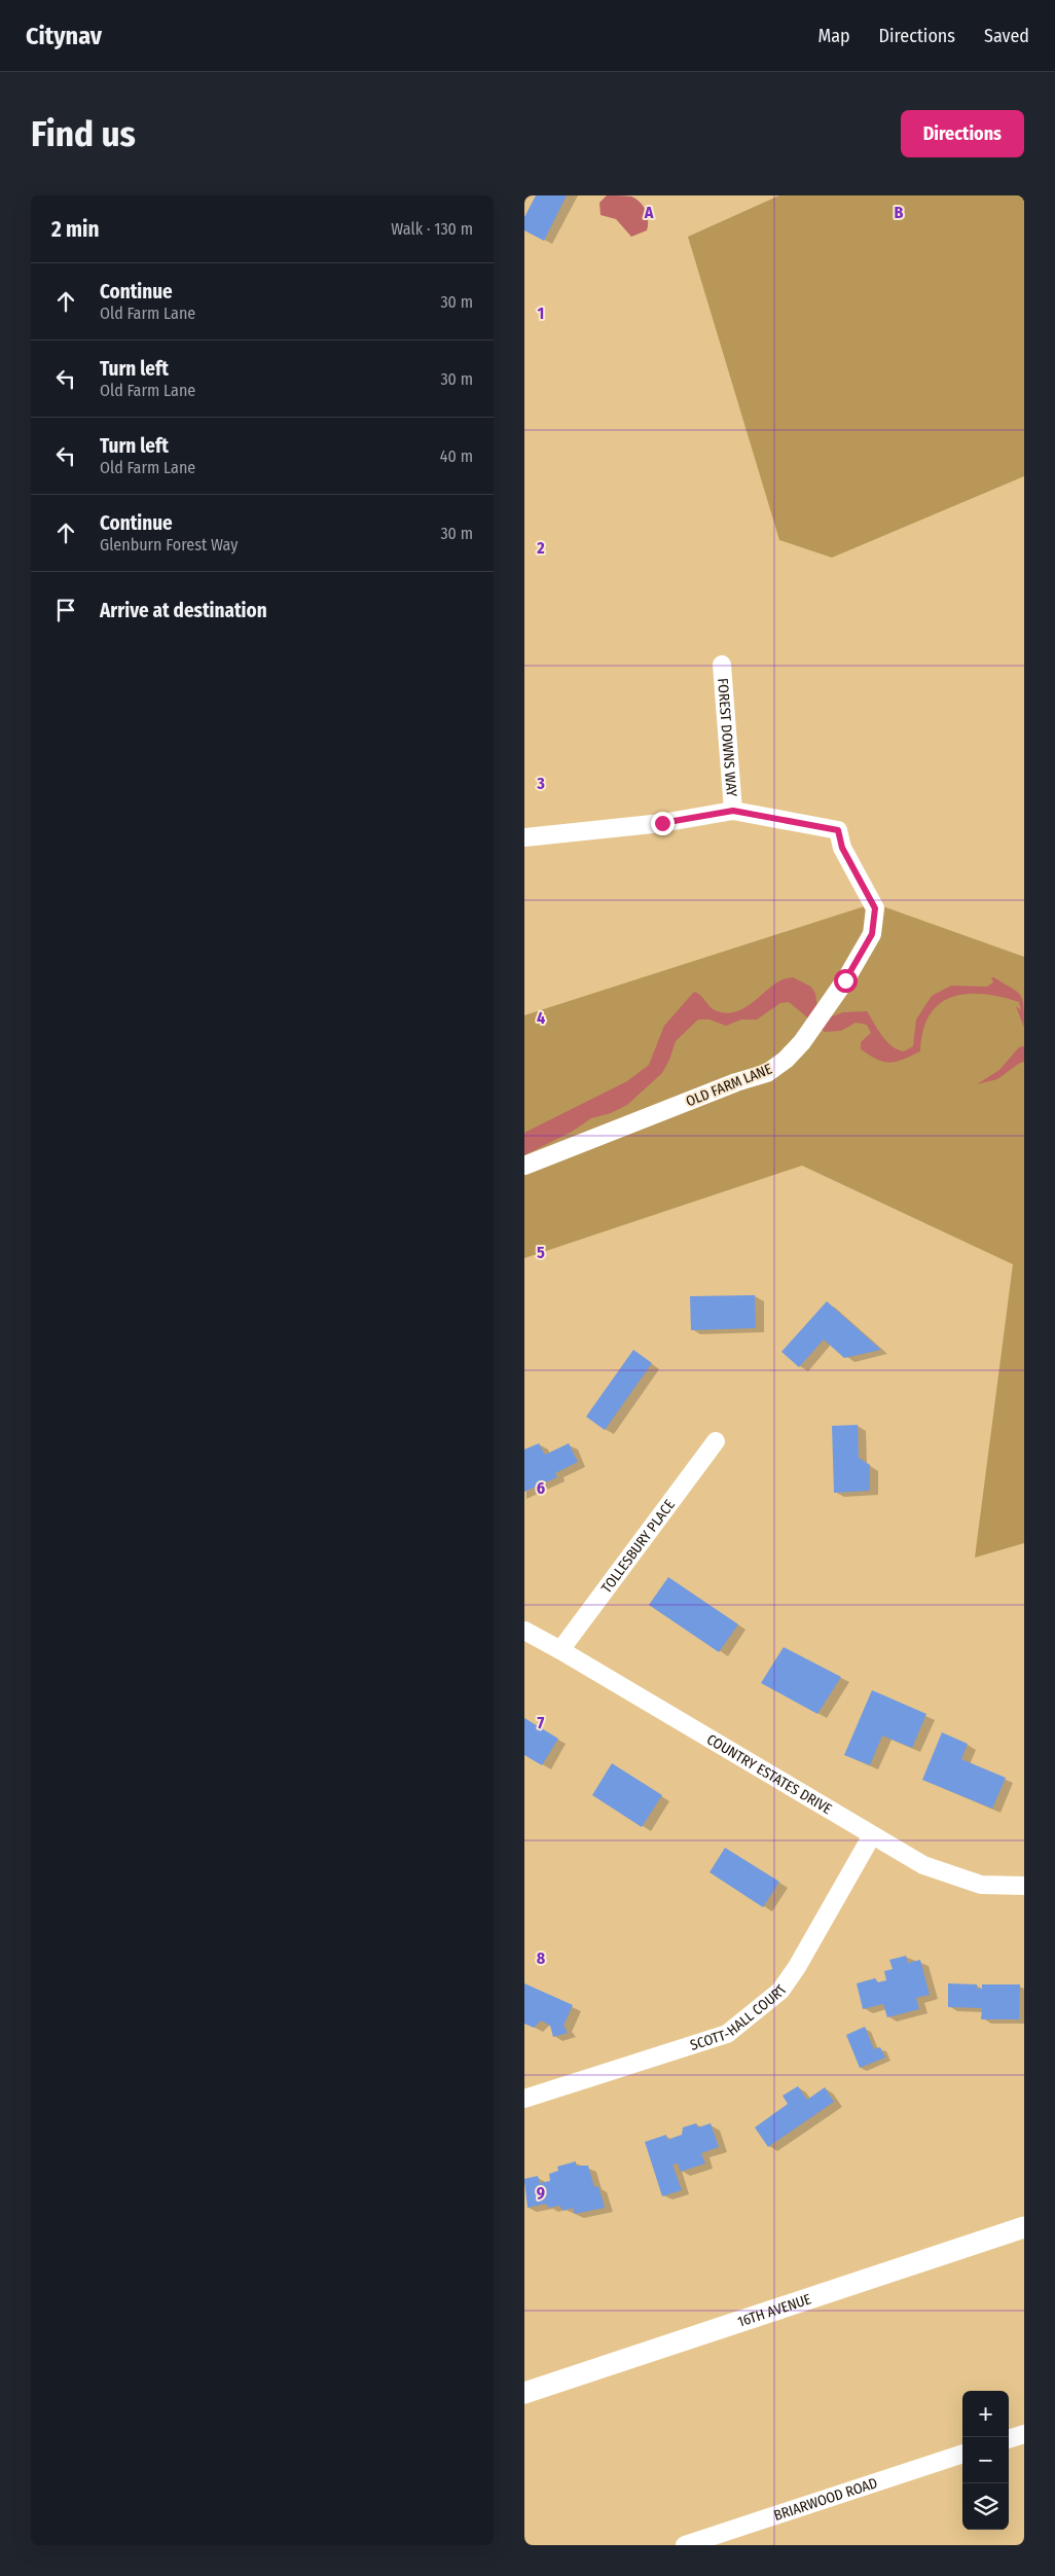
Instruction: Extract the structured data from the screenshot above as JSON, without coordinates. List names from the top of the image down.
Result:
{
  "streets": {
    "main road": ["16TH AVENUE"],
    "street": [
      "FOREST DOWNS WAY",
      "OLD FARM LANE",
      "TOLLESBURY PLACE",
      "COUNTRY ESTATES DRIVE",
      "SCOTT-HALL COURT",
      "BRIARWOOD ROAD"
    ]
  },
  "crossings": [
    ["FOREST DOWNS WAY", "OLD FARM LANE"],
    ["TOLLESBURY PLACE", "COUNTRY ESTATES DRIVE"],
    ["COUNTRY ESTATES DRIVE", "SCOTT-HALL COURT"]
  ],
  "page": {
    "header": "Citynav",
    "nav": ["Map", "Directions", "Saved"],
    "buttons": "Directions",
    "title": "Find us",
    "heading": ["2 min", "Walk · 130 m"],
    "list": [
      ["Continue", "Old Farm Lane", "30 m"],
      ["Turn left", "Old Farm Lane", "30 m"],
      ["Turn left", "Old Farm Lane", "40 m"],
      ["Continue", "Glenburn Forest Way", "30 m"],
      "Arrive at destination"
    ],
    "map_buttons": ["+", "−"]
  },
  "grid": {
    "columns": ["A", "B"],
    "rows": [
      "1",
      "2",
      "3",
      "4",
      "5",
      "6",
      "7",
      "8",
      "9"
    ]
  }
}
